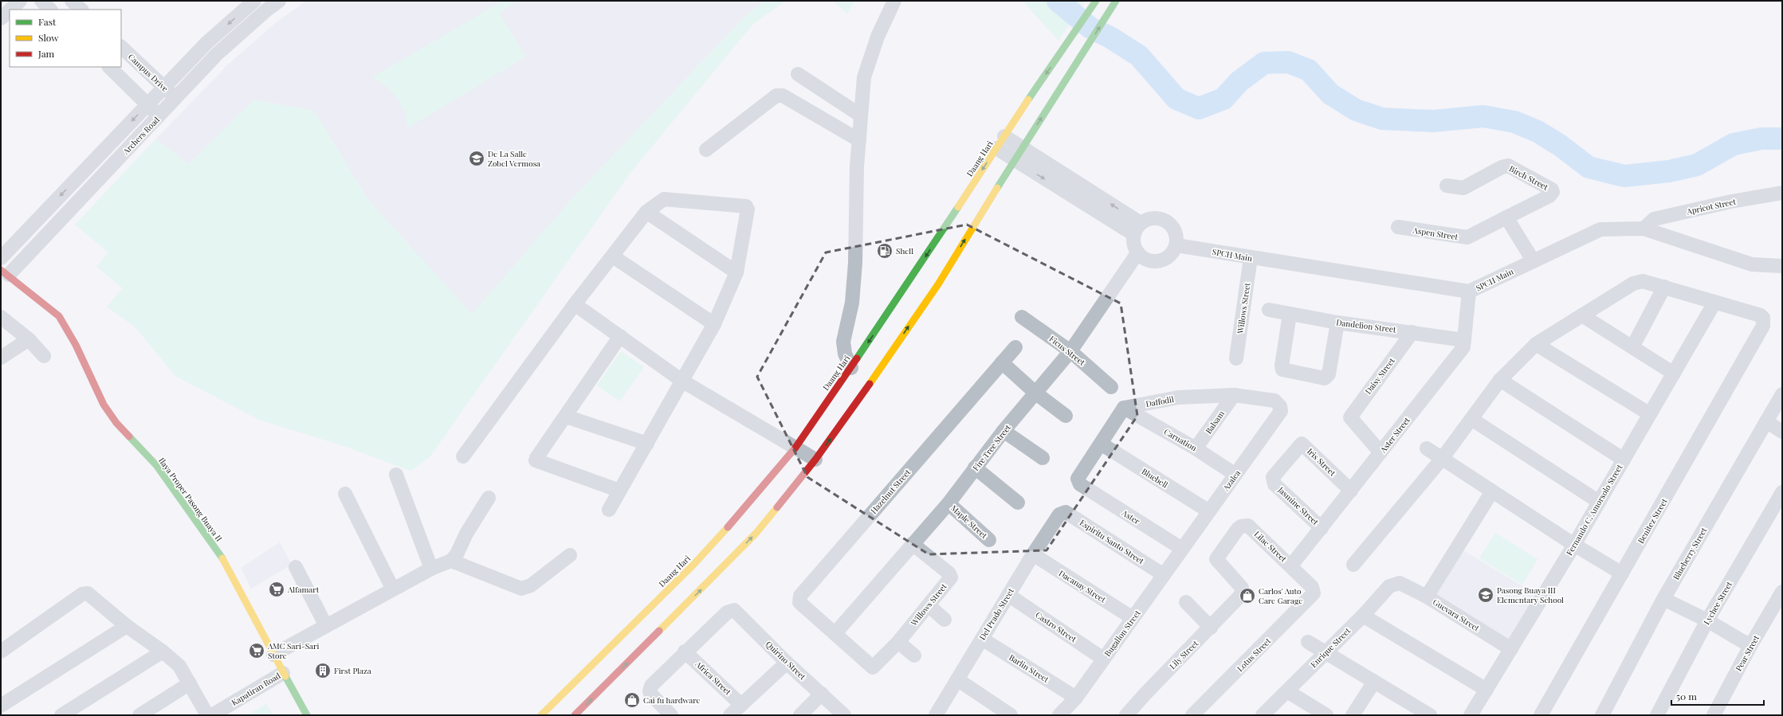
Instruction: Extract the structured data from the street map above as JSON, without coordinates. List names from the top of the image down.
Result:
{
  "streets": {
    "main road": ["Daang Hari", "Ilaya Proper Pasong Buaya II"],
    "street": [
      "Campus Drive",
      "Archers Road",
      "Birch Street",
      "Apricot Street",
      "Aspen Street",
      "SPCH Main",
      "Willows Street",
      "Dandelion Street",
      "Ficus Street",
      "Daisy Street",
      "Daffodil",
      "Balsam",
      "Aster Street",
      "Carnation",
      "Fire Tree Street",
      "Iris Street",
      "Bluebell",
      "Azalea",
      "Hazelnut Street",
      "Jasmine Street",
      "Fernando C. Amorsolo Street",
      "Aster",
      "Benitez Street",
      "Maple Street",
      "Espiritu Santo Street",
      "Lilac Street",
      "Blueberry Street",
      "Dacanay Street",
      "Lychee Street",
      "Del Prado Street",
      "Guevara Street",
      "Castro Street",
      "Bugallon Street",
      "Enrique Street",
      "Pear Street",
      "Lily Street",
      "Lotus Street",
      "Quirino Street",
      "Barlin Street",
      "Africa Street",
      "Kapatiran Road"
    ]
  },
  "crossings": [
    ["Campus Drive", "Archers Road"],
    ["Archers Road", "Ilaya Proper Pasong Buaya II"],
    ["Birch Street", "Aspen Street"],
    ["Apricot Street", "SPCH Main"],
    ["SPCH Main", "Willows Street"],
    ["SPCH Main", "Aster Street"],
    ["SPCH Main", "Fire Tree Street"],
    ["Willows Street", "Fire Tree Street"],
    ["Willows Street", "Hazelnut Street"],
    ["Dandelion Street", "Daisy Street"],
    ["Dandelion Street", "Aster Street"],
    ["Ficus Street", "Fire Tree Street"],
    ["Daisy Street", "Aster Street"],
    ["Daffodil", "Balsam"],
    ["Daffodil", "Carnation"],
    ["Daffodil", "Azalea"],
    ["Balsam", "Carnation"],
    ["Aster Street", "Iris Street"],
    ["Aster Street", "Jasmine Street"],
    ["Aster Street", "Lilac Street"],
    ["Aster Street", "Lotus Street"],
    ["Carnation", "Azalea"],
    ["Fire Tree Street", "Hazelnut Street"],
    ["Fire Tree Street", "Maple Street"],
    ["Iris Street", "Jasmine Street"],
    ["Bluebell", "Azalea"],
    ["Bluebell", "Aster"],
    ["Azalea", "Aster"],
    ["Azalea", "Bugallon Street"],
    ["Ilaya Proper Pasong Buaya II", "Kapatiran Road"],
    ["Fernando C. Amorsolo Street", "Benitez Street"],
    ["Fernando C. Amorsolo Street", "Guevara Street"],
    ["Aster", "Bugallon Street"],
    ["Espiritu Santo Street", "Del Prado Street"],
    ["Espiritu Santo Street", "Bugallon Street"],
    ["Lilac Street", "Lily Street"],
    ["Lilac Street", "Lotus Street"],
    ["Dacanay Street", "Del Prado Street"],
    ["Dacanay Street", "Bugallon Street"],
    ["Del Prado Street", "Castro Street"],
    ["Del Prado Street", "Barlin Street"],
    ["Guevara Street", "Enrique Street"],
    ["Castro Street", "Bugallon Street"],
    ["Bugallon Street", "Barlin Street"],
    ["Quirino Street", "Africa Street"]
  ],
  "places": {
    "school or university": ["De La Salle Zobel Vermosa", "Pasong Buaya III Elementary School"],
    "fuel station": ["Shell"],
    "supermarket": ["Alfamart", "AMC Sari-Sari Store"],
    "shop": ["Carlos' Auto Care Garage", "Cai fu hardware"],
    "building": ["First Plaza"]
  },
  "legend": ["Fast", "Slow", "Jam"],
  "scale_bar": "50 m"
}
